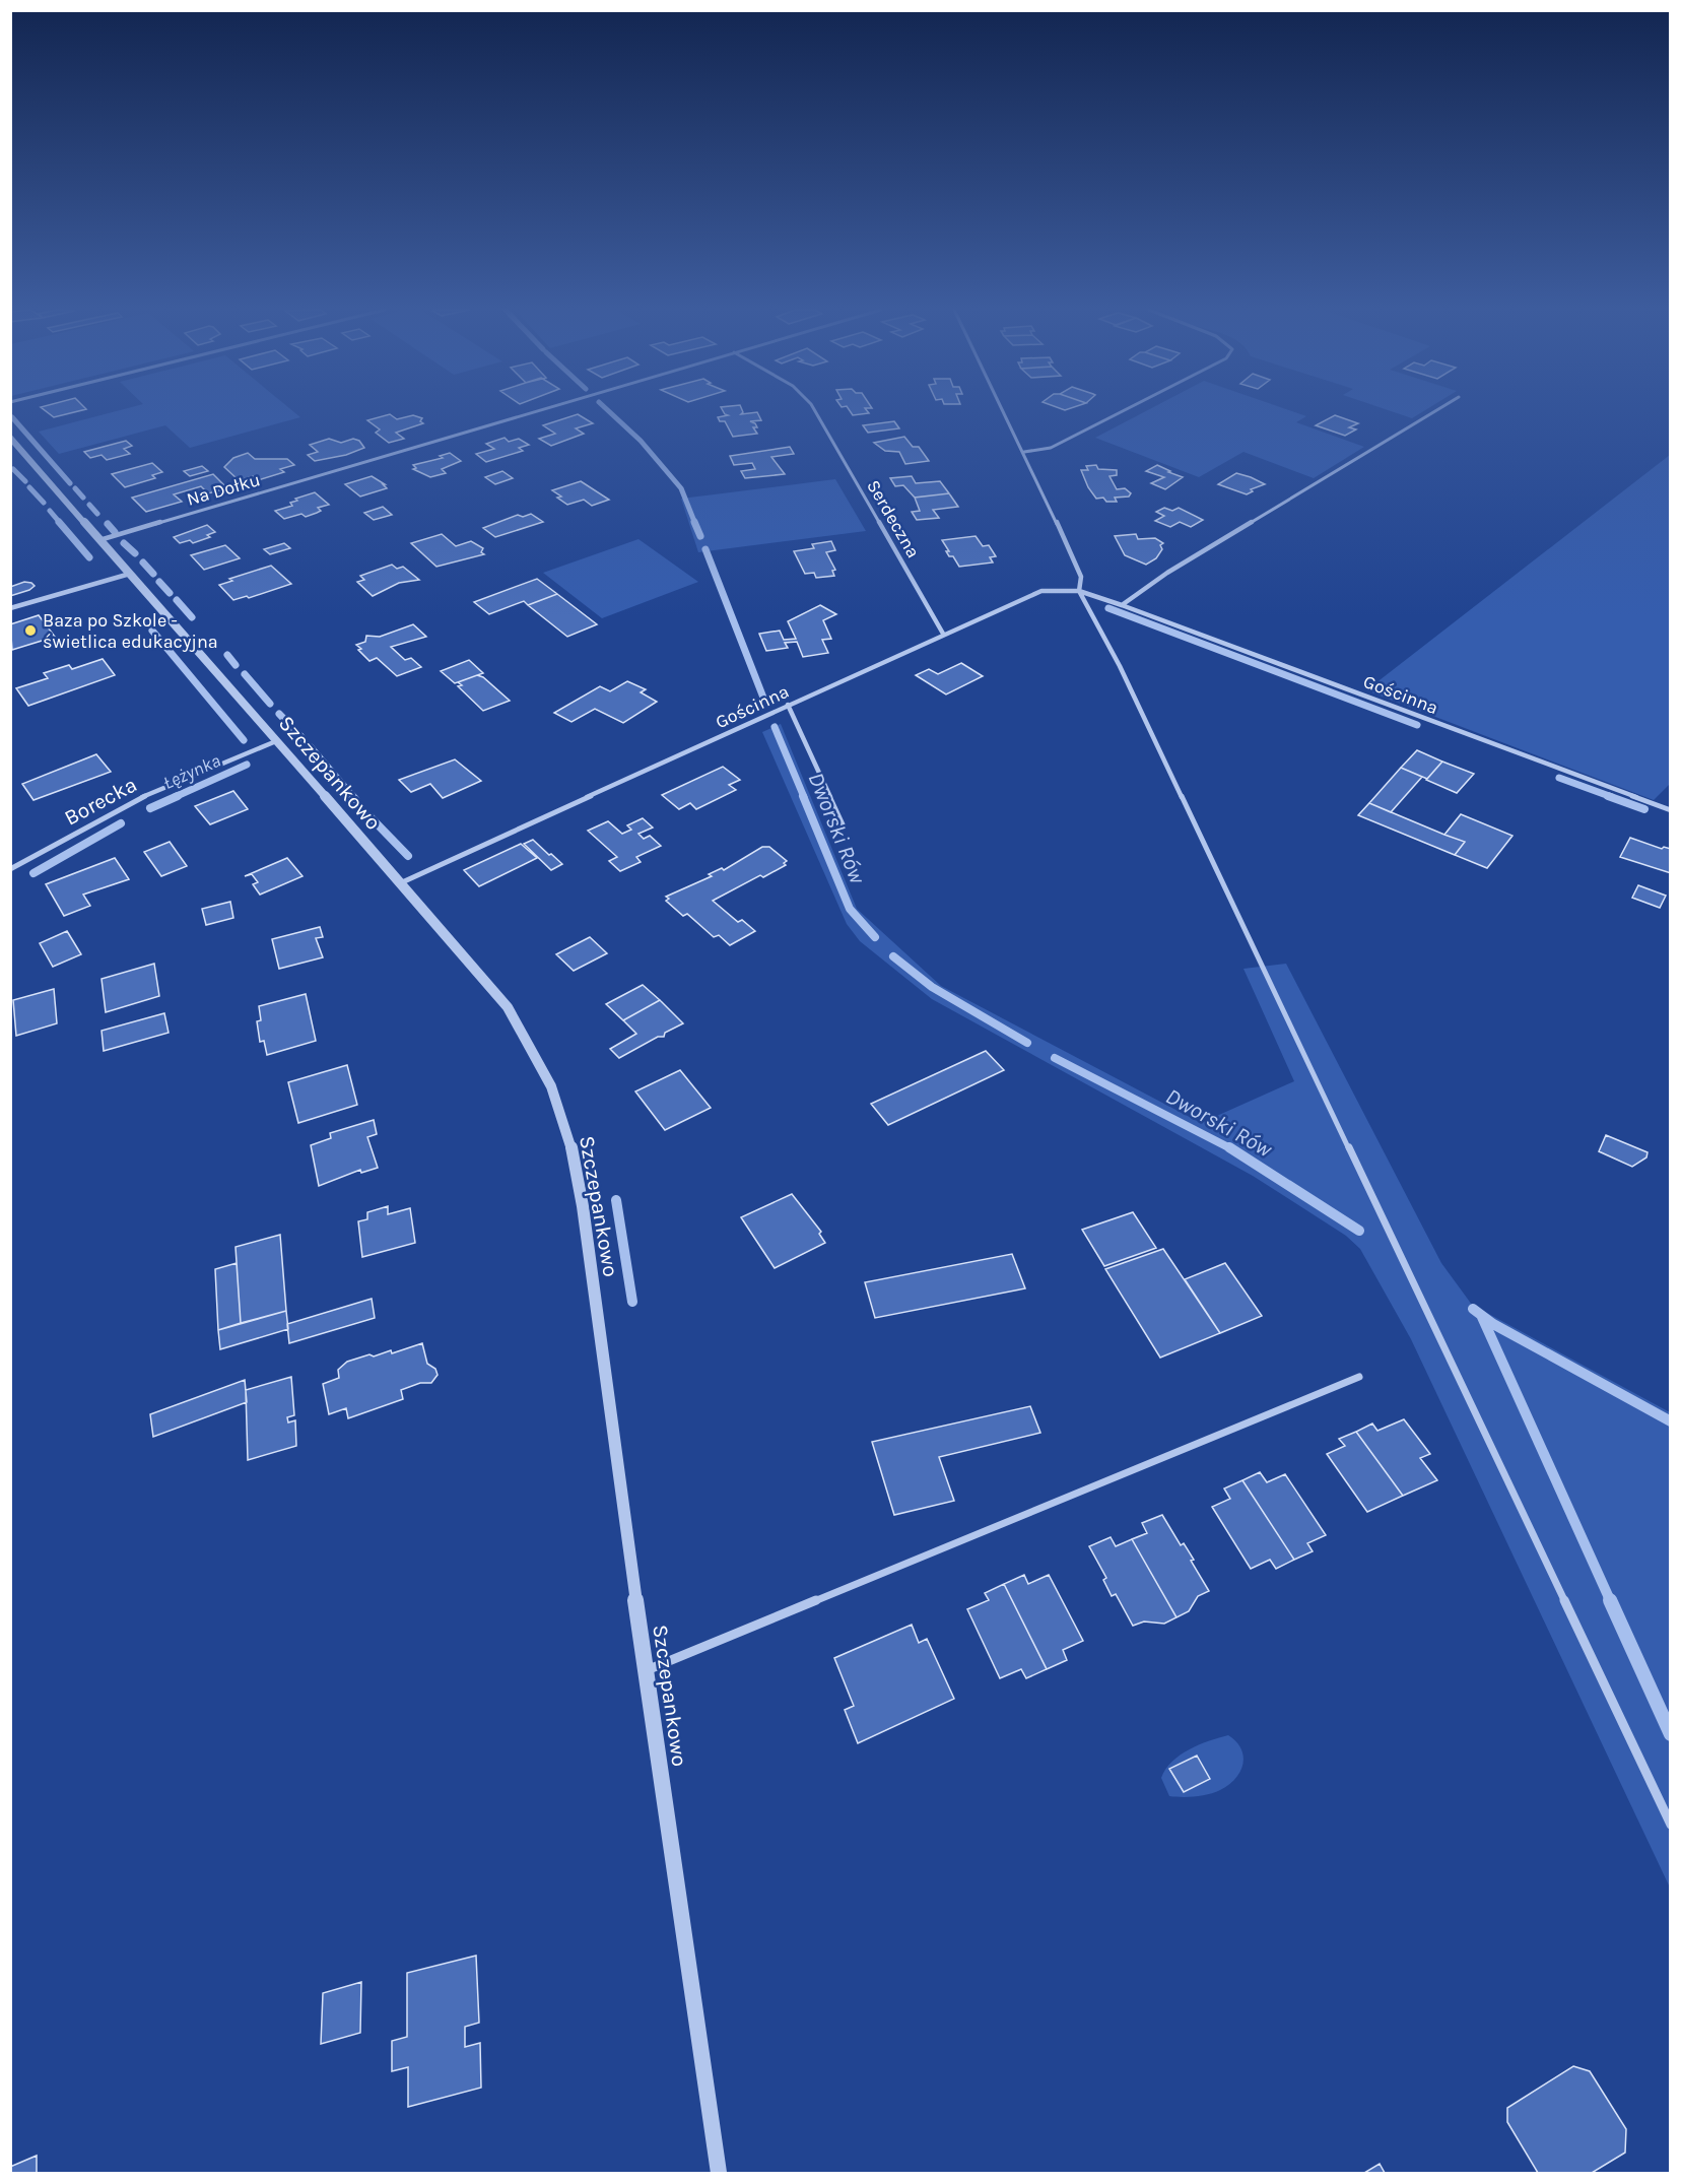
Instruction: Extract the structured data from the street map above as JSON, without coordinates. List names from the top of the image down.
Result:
{
  "streets": {
    "street": [
      "Na Dołku",
      "Serdeczna",
      "Gościnna",
      "Szczepankowo",
      "Borecka"
    ]
  },
  "crossings": [
    ["Na Dołku", "Szczepankowo"],
    ["Serdeczna", "Gościnna"],
    ["Gościnna", "Szczepankowo"],
    ["Szczepankowo", "Borecka"]
  ],
  "water": ["Łężynka", "Dworski Rów"],
  "places": ["Baza po Szkole - świetlica edukacyjna"]
}
